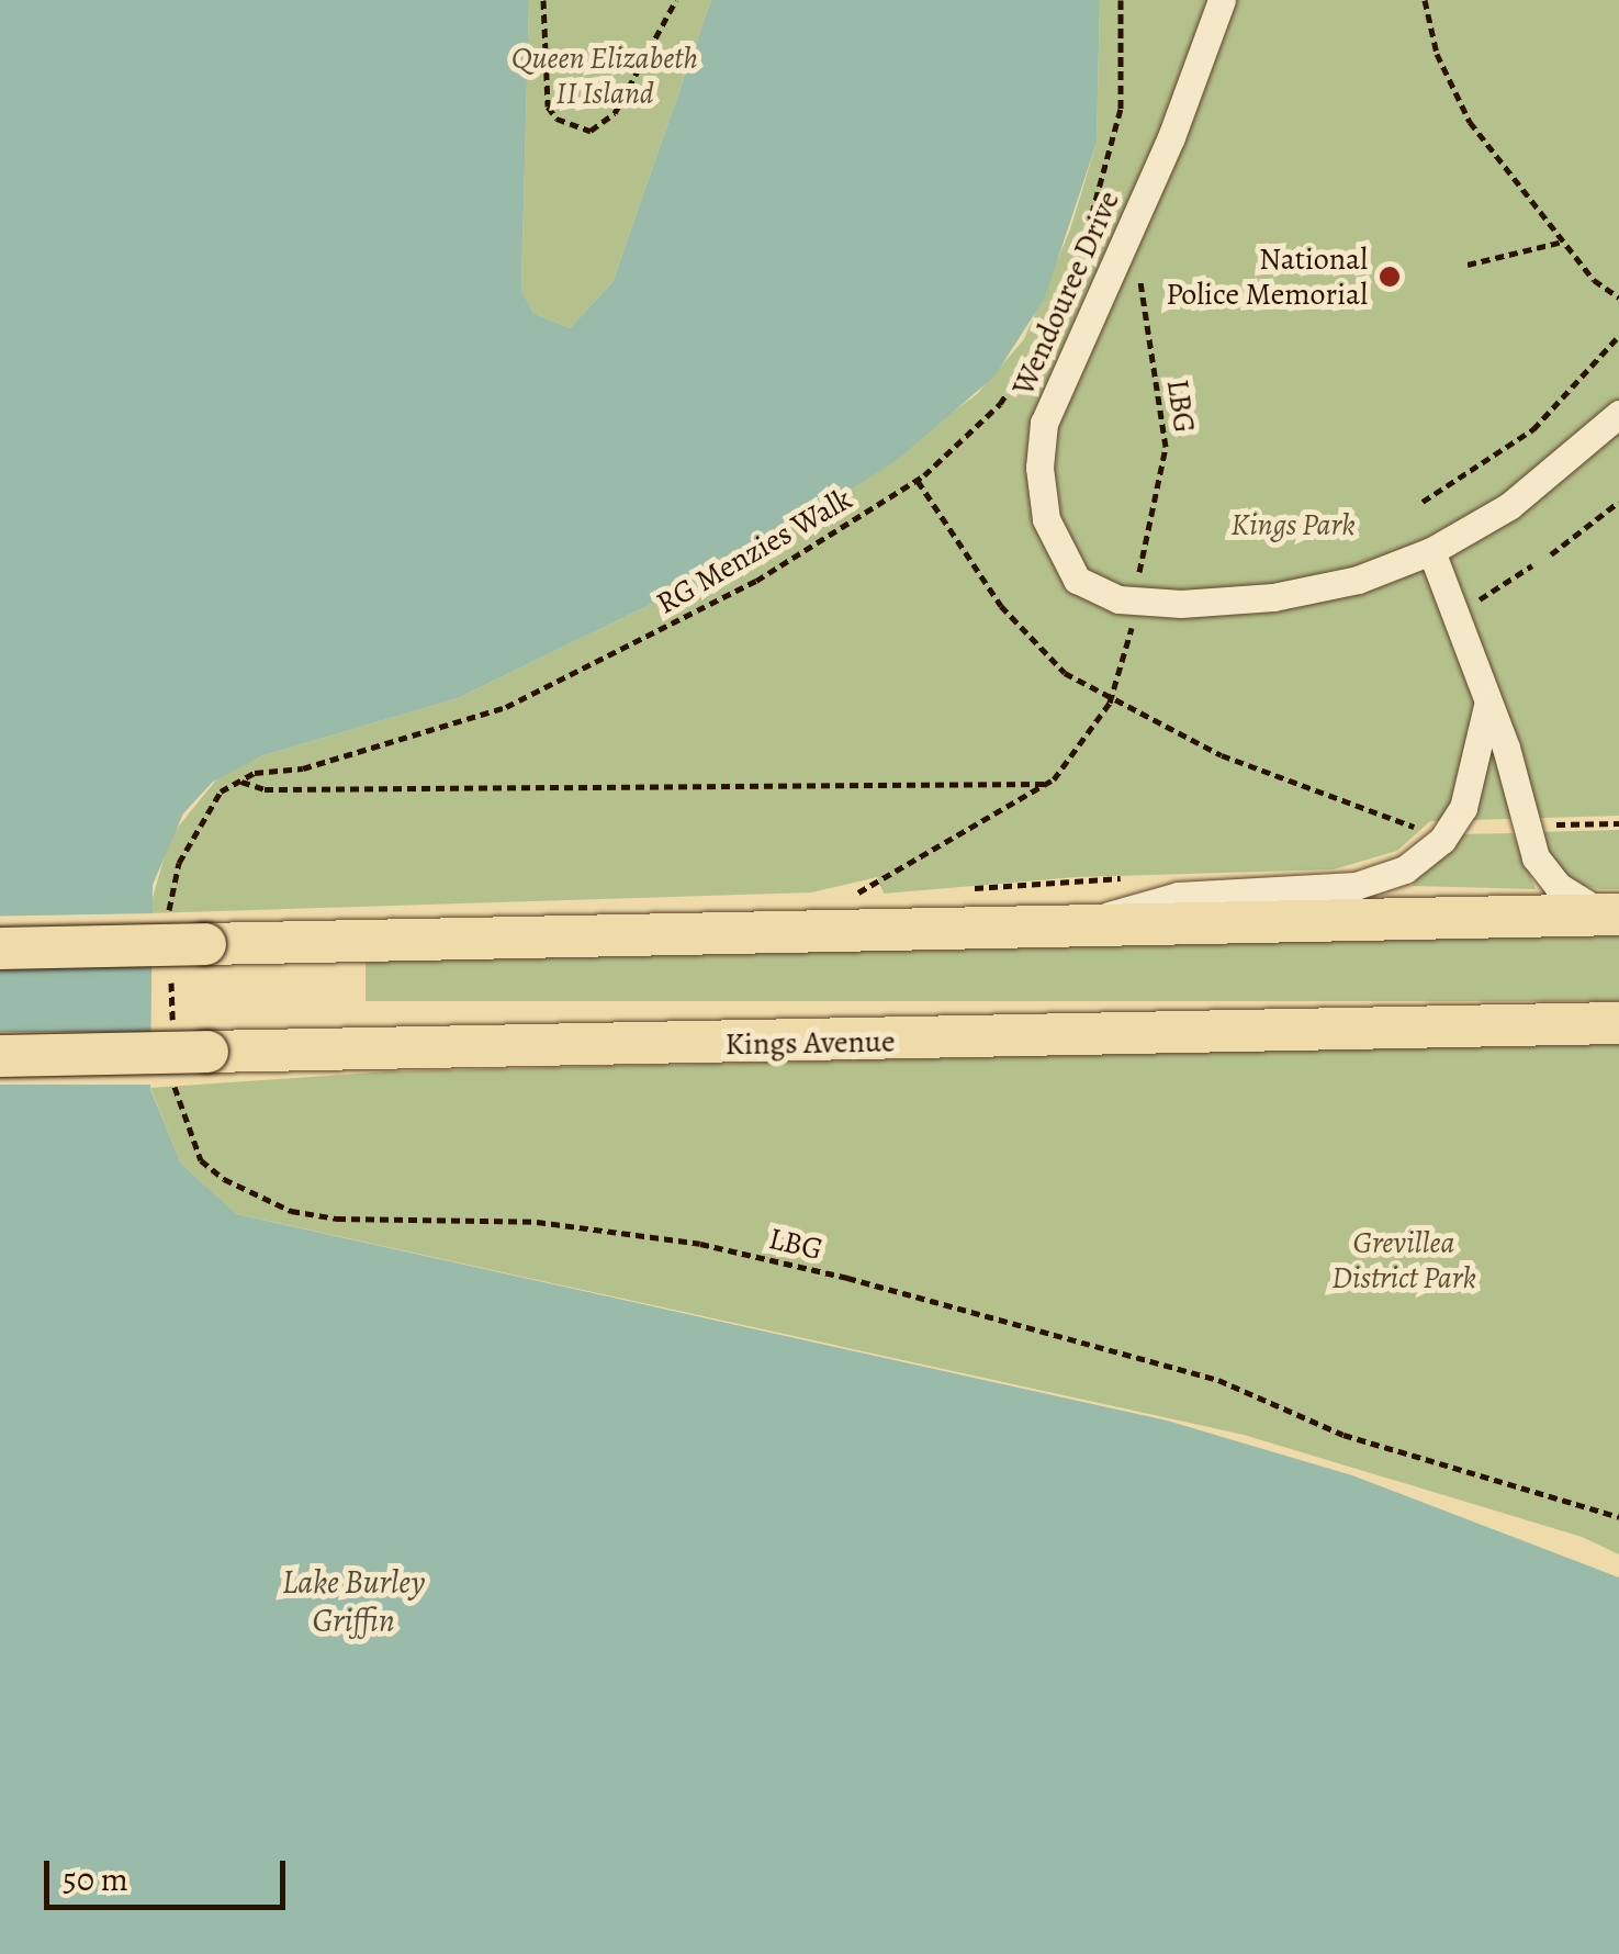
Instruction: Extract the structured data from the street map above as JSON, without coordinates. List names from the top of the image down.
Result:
{
  "streets": {
    "main road": ["Kings Avenue"],
    "street": ["Wendouree Drive"],
    "path": ["LBG", "RG Menzies Walk"]
  },
  "water": ["Lake Burley Griffin"],
  "parks": ["Queen Elizabeth II Island", "Kings Park", "Grevillea District Park"],
  "places": ["National Police Memorial"],
  "scale_bar": "50 m"
}
